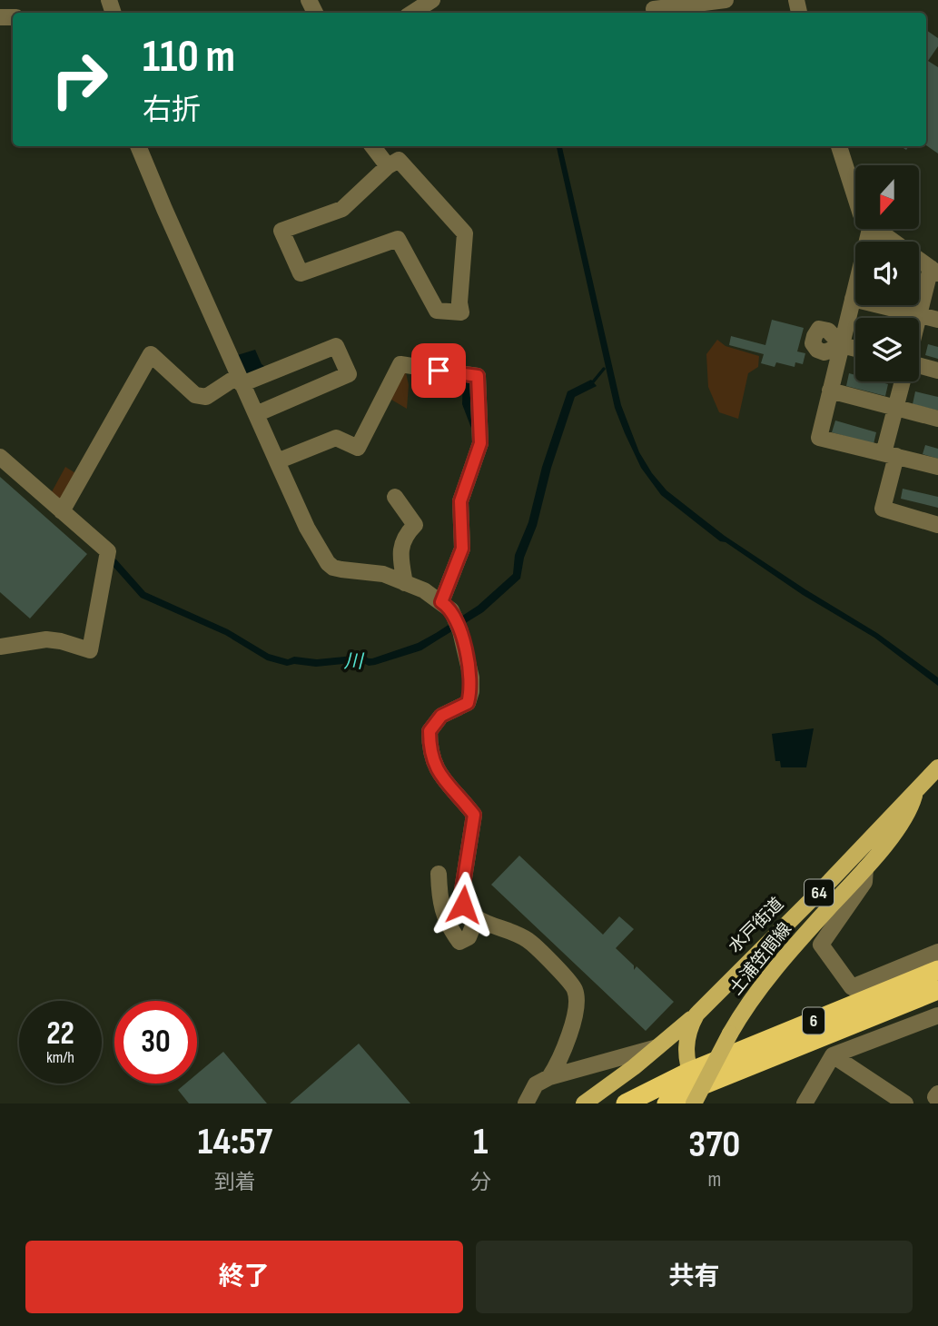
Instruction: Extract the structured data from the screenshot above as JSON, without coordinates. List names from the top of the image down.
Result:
{
  "streets": {
    "highway": ["6"],
    "main road": ["64", "水戸街道", "土浦笠間線"]
  },
  "crossings": [
    ["水戸街道", "土浦笠間線"],
    ["水戸街道", "6"],
    ["土浦笠間線", "6"]
  ],
  "water": ["川"],
  "north": "bottom",
  "page": {
    "turn": ["110 m", "右折"],
    "speed": "22 km/h",
    "limit": "30",
    "eta": [
      "14:57",
      "到着",
      "1",
      "分",
      "370",
      "m"
    ],
    "buttons": ["終了", "共有"]
  }
}
